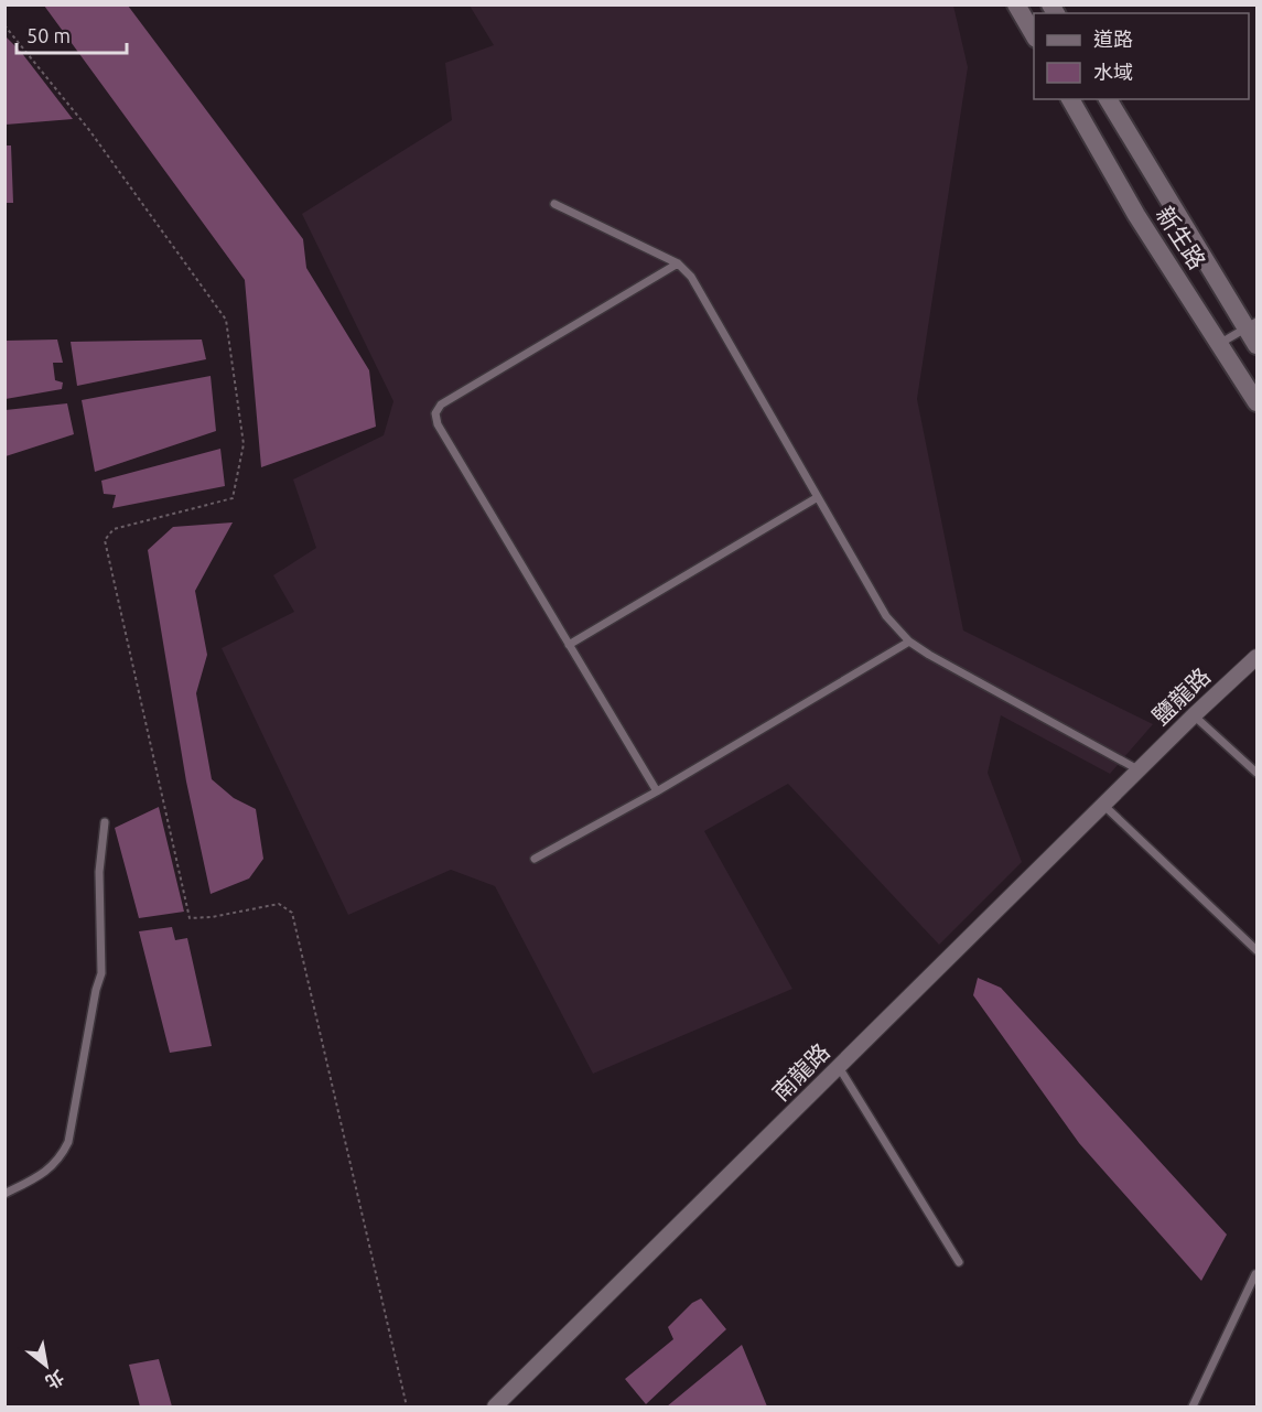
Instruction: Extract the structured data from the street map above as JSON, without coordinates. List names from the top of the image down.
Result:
{
  "streets": {
    "street": ["新生路", "鹽龍路", "南龍路"]
  },
  "crossings": [
    ["鹽龍路", "南龍路"]
  ],
  "legend": ["道路", "水域"],
  "scale_bar": "50 m",
  "north": "bottom right"
}
